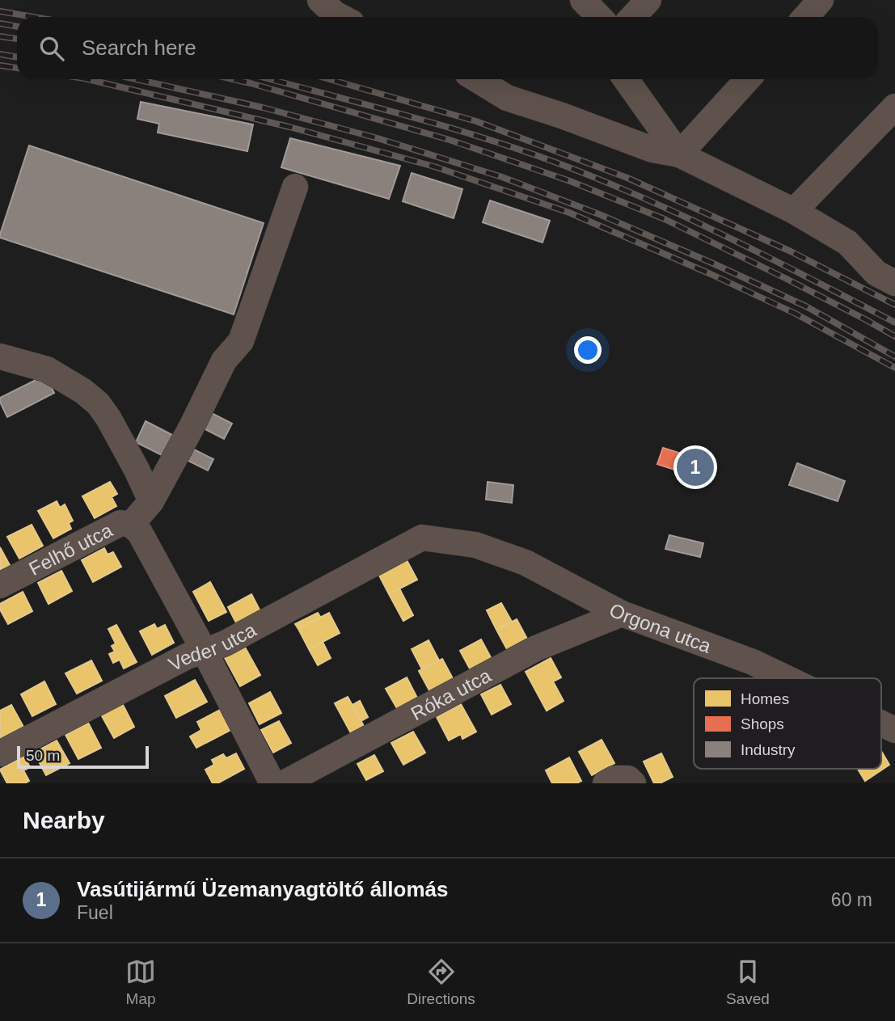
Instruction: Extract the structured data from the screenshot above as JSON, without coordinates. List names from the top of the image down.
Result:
{
  "streets": {
    "street": [
      "Felhő utca",
      "Orgona utca",
      "Veder utca",
      "Róka utca"
    ]
  },
  "crossings": [
    ["Orgona utca", "Veder utca"],
    ["Orgona utca", "Róka utca"]
  ],
  "legend": ["Homes", "Shops", "Industry"],
  "scale_bar": "50 m",
  "page": {
    "search": "Search here",
    "pins": "1",
    "scale": "50 m",
    "heading": "Nearby",
    "list": [
      {
        "mark": "1",
        "name": "Vasútijármű Üzemanyagtöltő állomás",
        "note": "Fuel",
        "value": "60 m"
      }
    ],
    "nav": ["Map", "Directions", "Saved"]
  }
}
